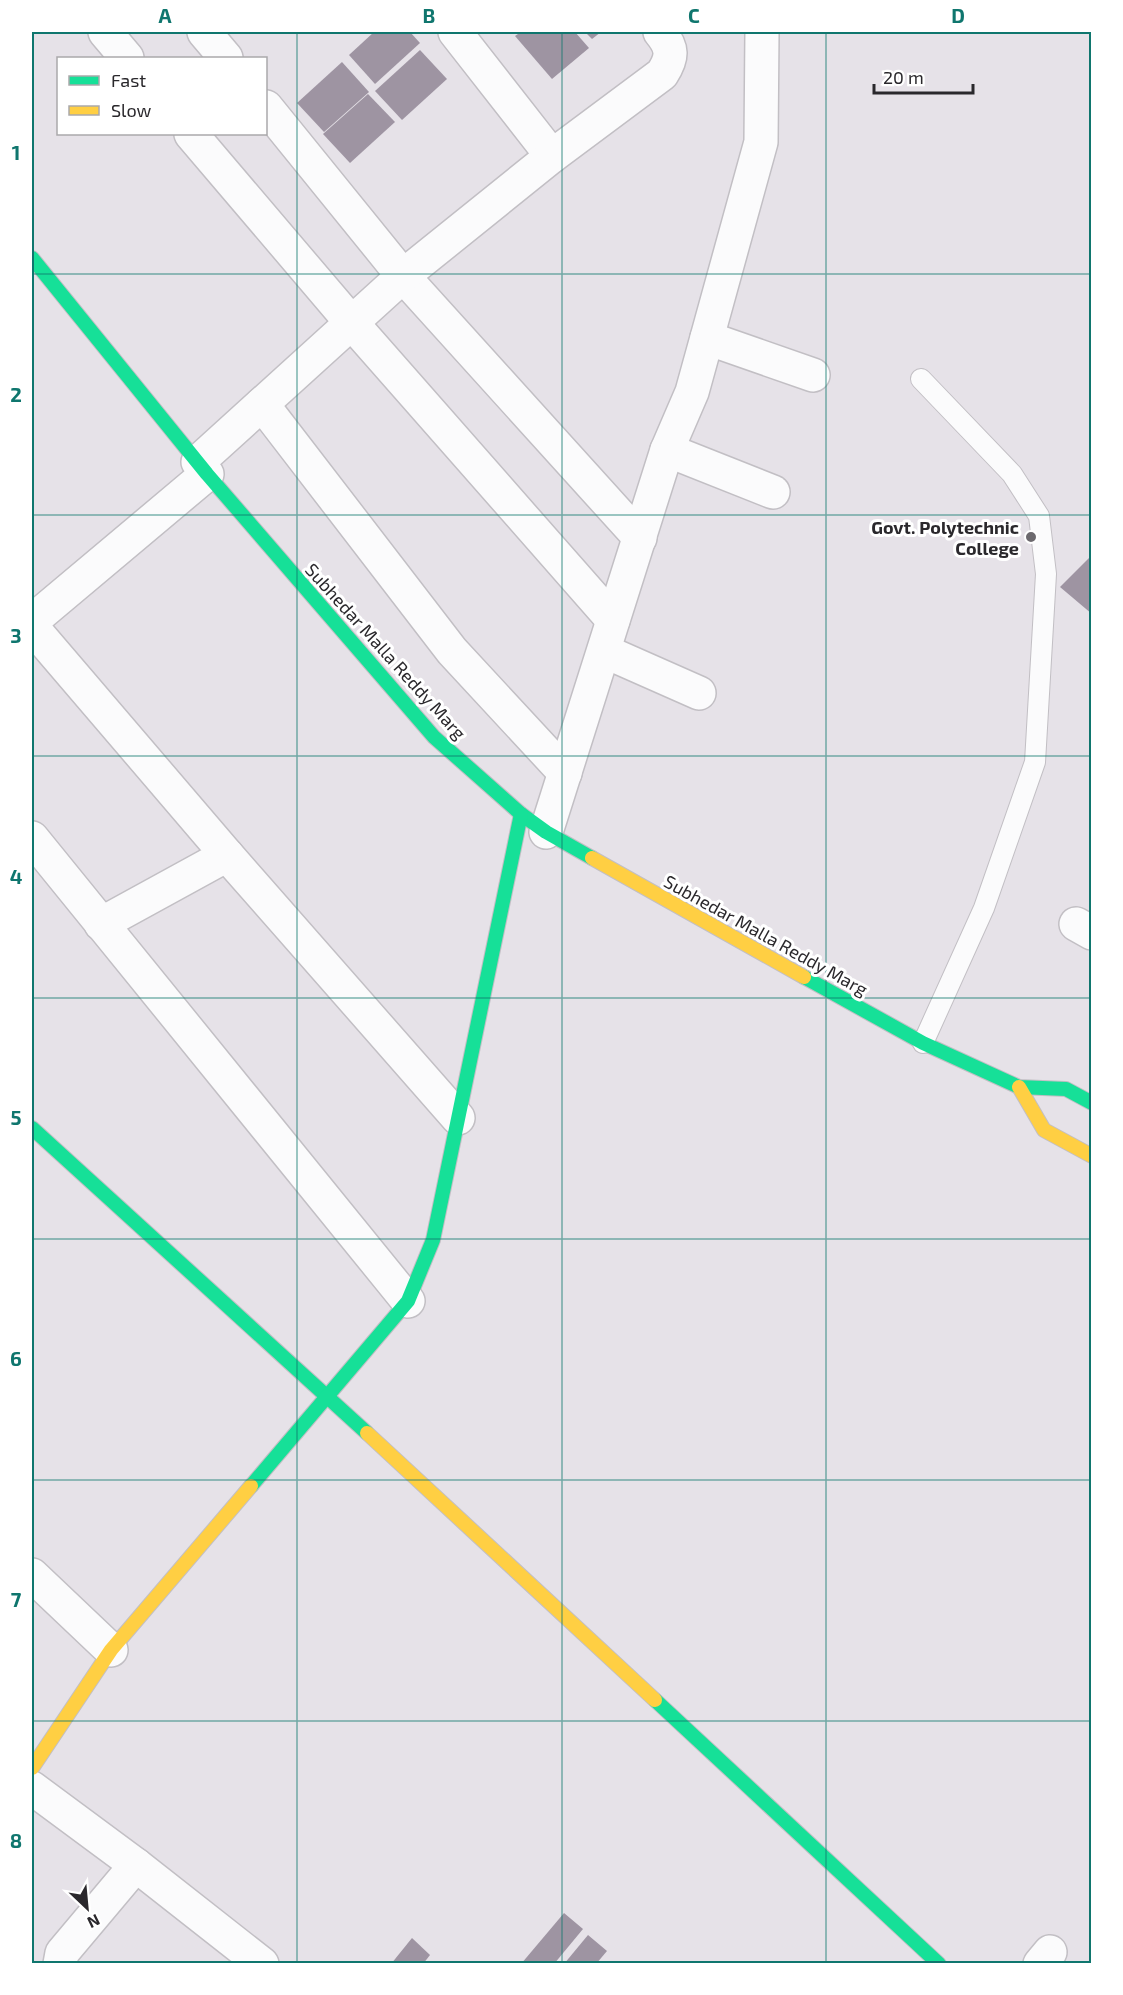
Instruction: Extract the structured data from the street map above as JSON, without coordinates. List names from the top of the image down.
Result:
{
  "streets": {
    "street": ["Subhedar Malla Reddy Marg"]
  },
  "places": ["Govt. Polytechnic College"],
  "legend": ["Fast", "Slow"],
  "scale_bar": "20 m",
  "north": "bottom right",
  "grid": {
    "columns": [
      "A",
      "B",
      "C",
      "D"
    ],
    "rows": [
      "1",
      "2",
      "3",
      "4",
      "5",
      "6",
      "7",
      "8"
    ]
  }
}
